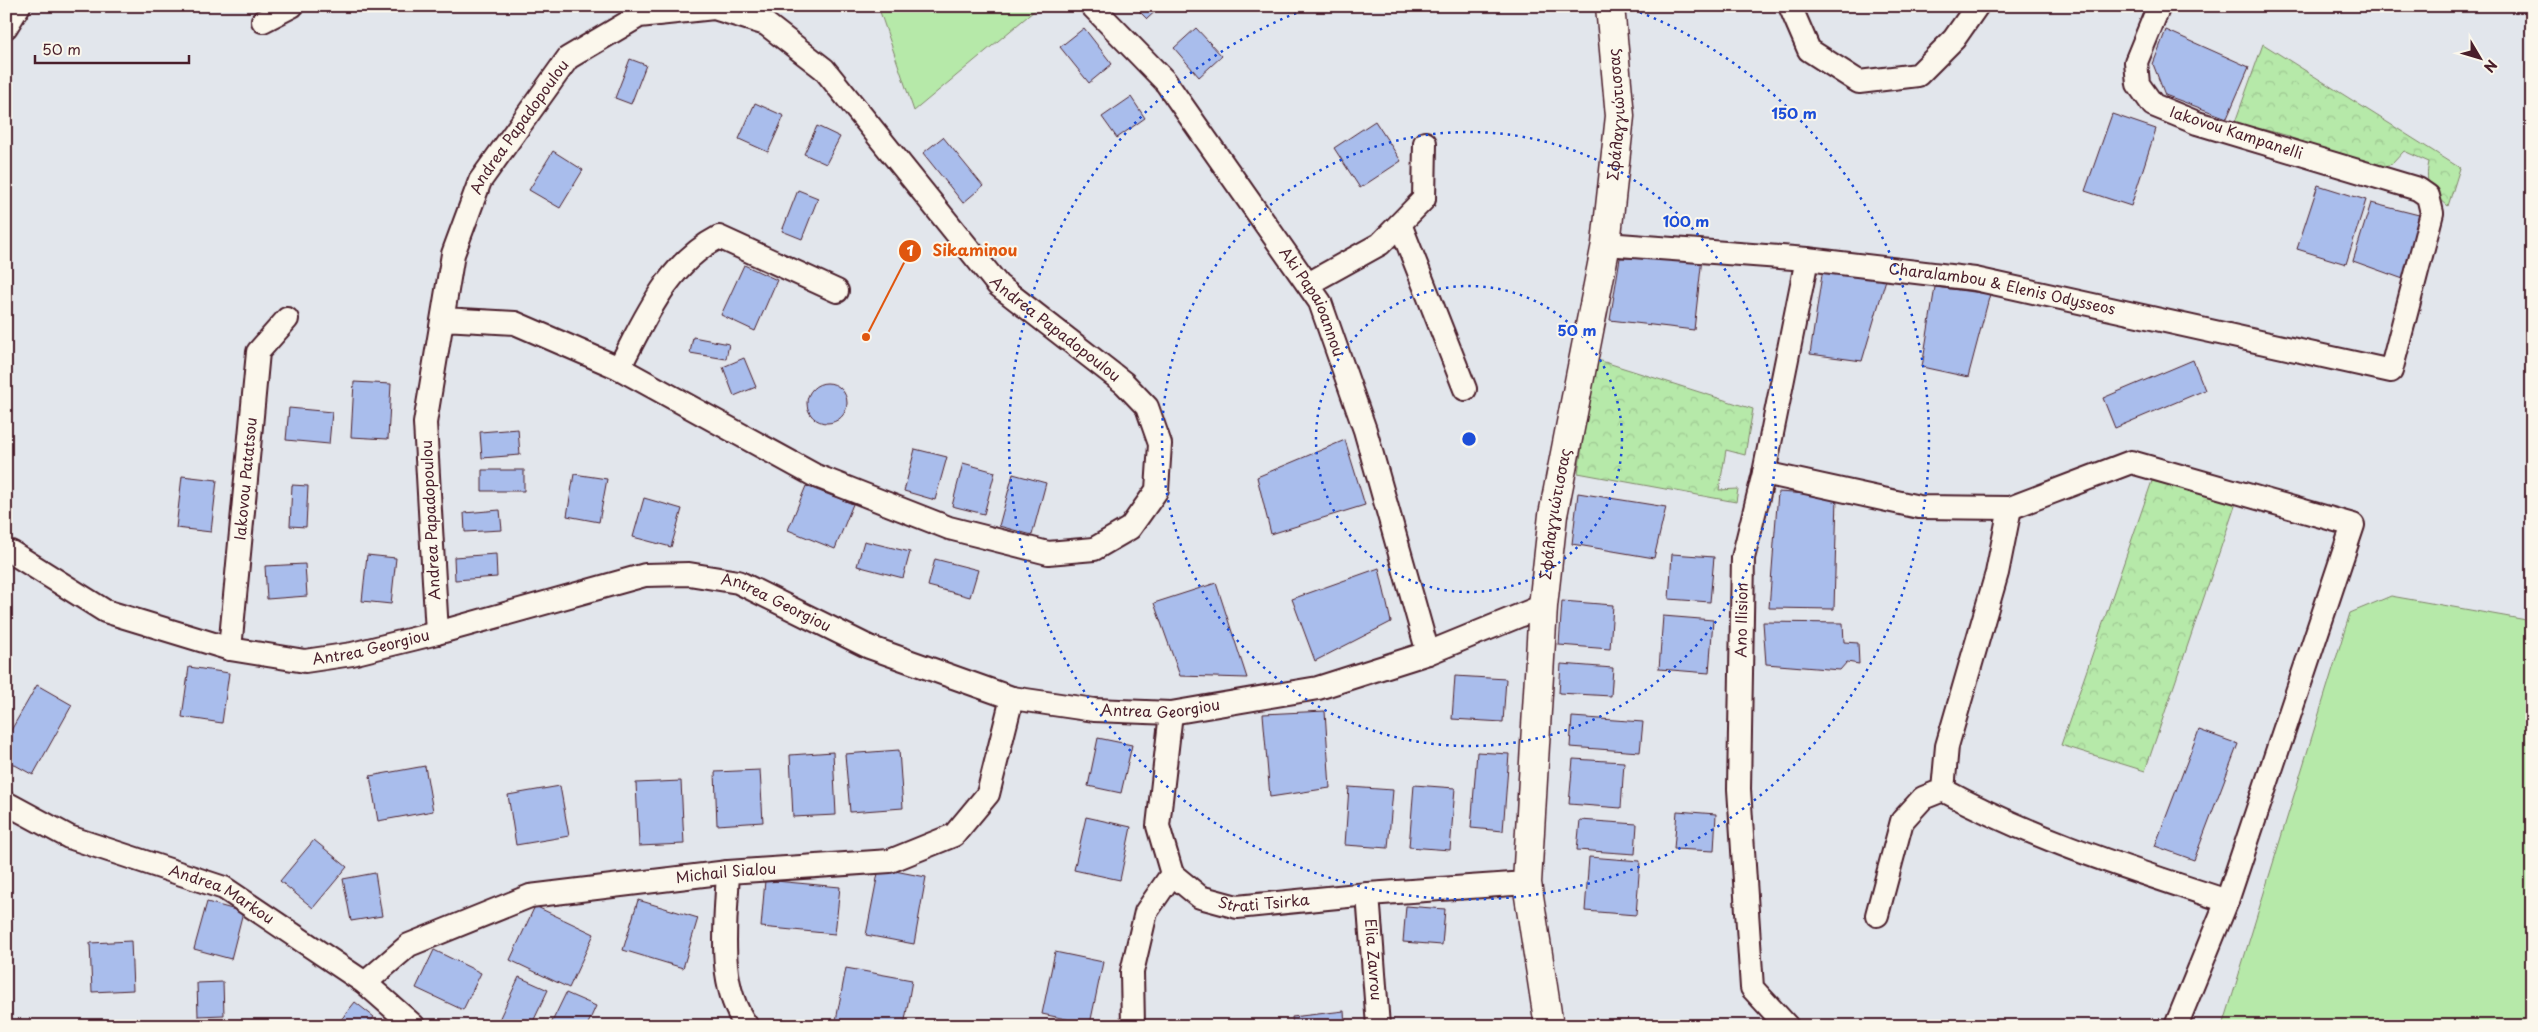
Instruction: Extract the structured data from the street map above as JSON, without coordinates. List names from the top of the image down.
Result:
{
  "streets": {
    "street": [
      "Σφάλαγγιώτισσας",
      "Andrea Papadopoulou",
      "Iakovou Kampanelli",
      "Charalambou & Elenis Odysseos",
      "Aki Papaioannou",
      "Iakovou Patatsou",
      "Antrea Georgiou",
      "Ano Ilision",
      "Michail Sialou",
      "Andrea Markou",
      "Strati Tsirka",
      "Elia Zavrou"
    ]
  },
  "crossings": [
    ["Σφάλαγγιώτισσας", "Charalambou & Elenis Odysseos"],
    ["Σφάλαγγιώτισσας", "Antrea Georgiou"],
    ["Σφάλαγγιώτισσας", "Strati Tsirka"],
    ["Andrea Papadopoulou", "Antrea Georgiou"],
    ["Iakovou Kampanelli", "Charalambou & Elenis Odysseos"],
    ["Charalambou & Elenis Odysseos", "Ano Ilision"],
    ["Aki Papaioannou", "Antrea Georgiou"],
    ["Iakovou Patatsou", "Antrea Georgiou"],
    ["Antrea Georgiou", "Michail Sialou"],
    ["Michail Sialou", "Andrea Markou"],
    ["Strati Tsirka", "Elia Zavrou"]
  ],
  "places": ["Sikaminou"],
  "scale_bar": "50 m",
  "north": "bottom right",
  "rings": ["150 m", "100 m", "50 m"]
}
